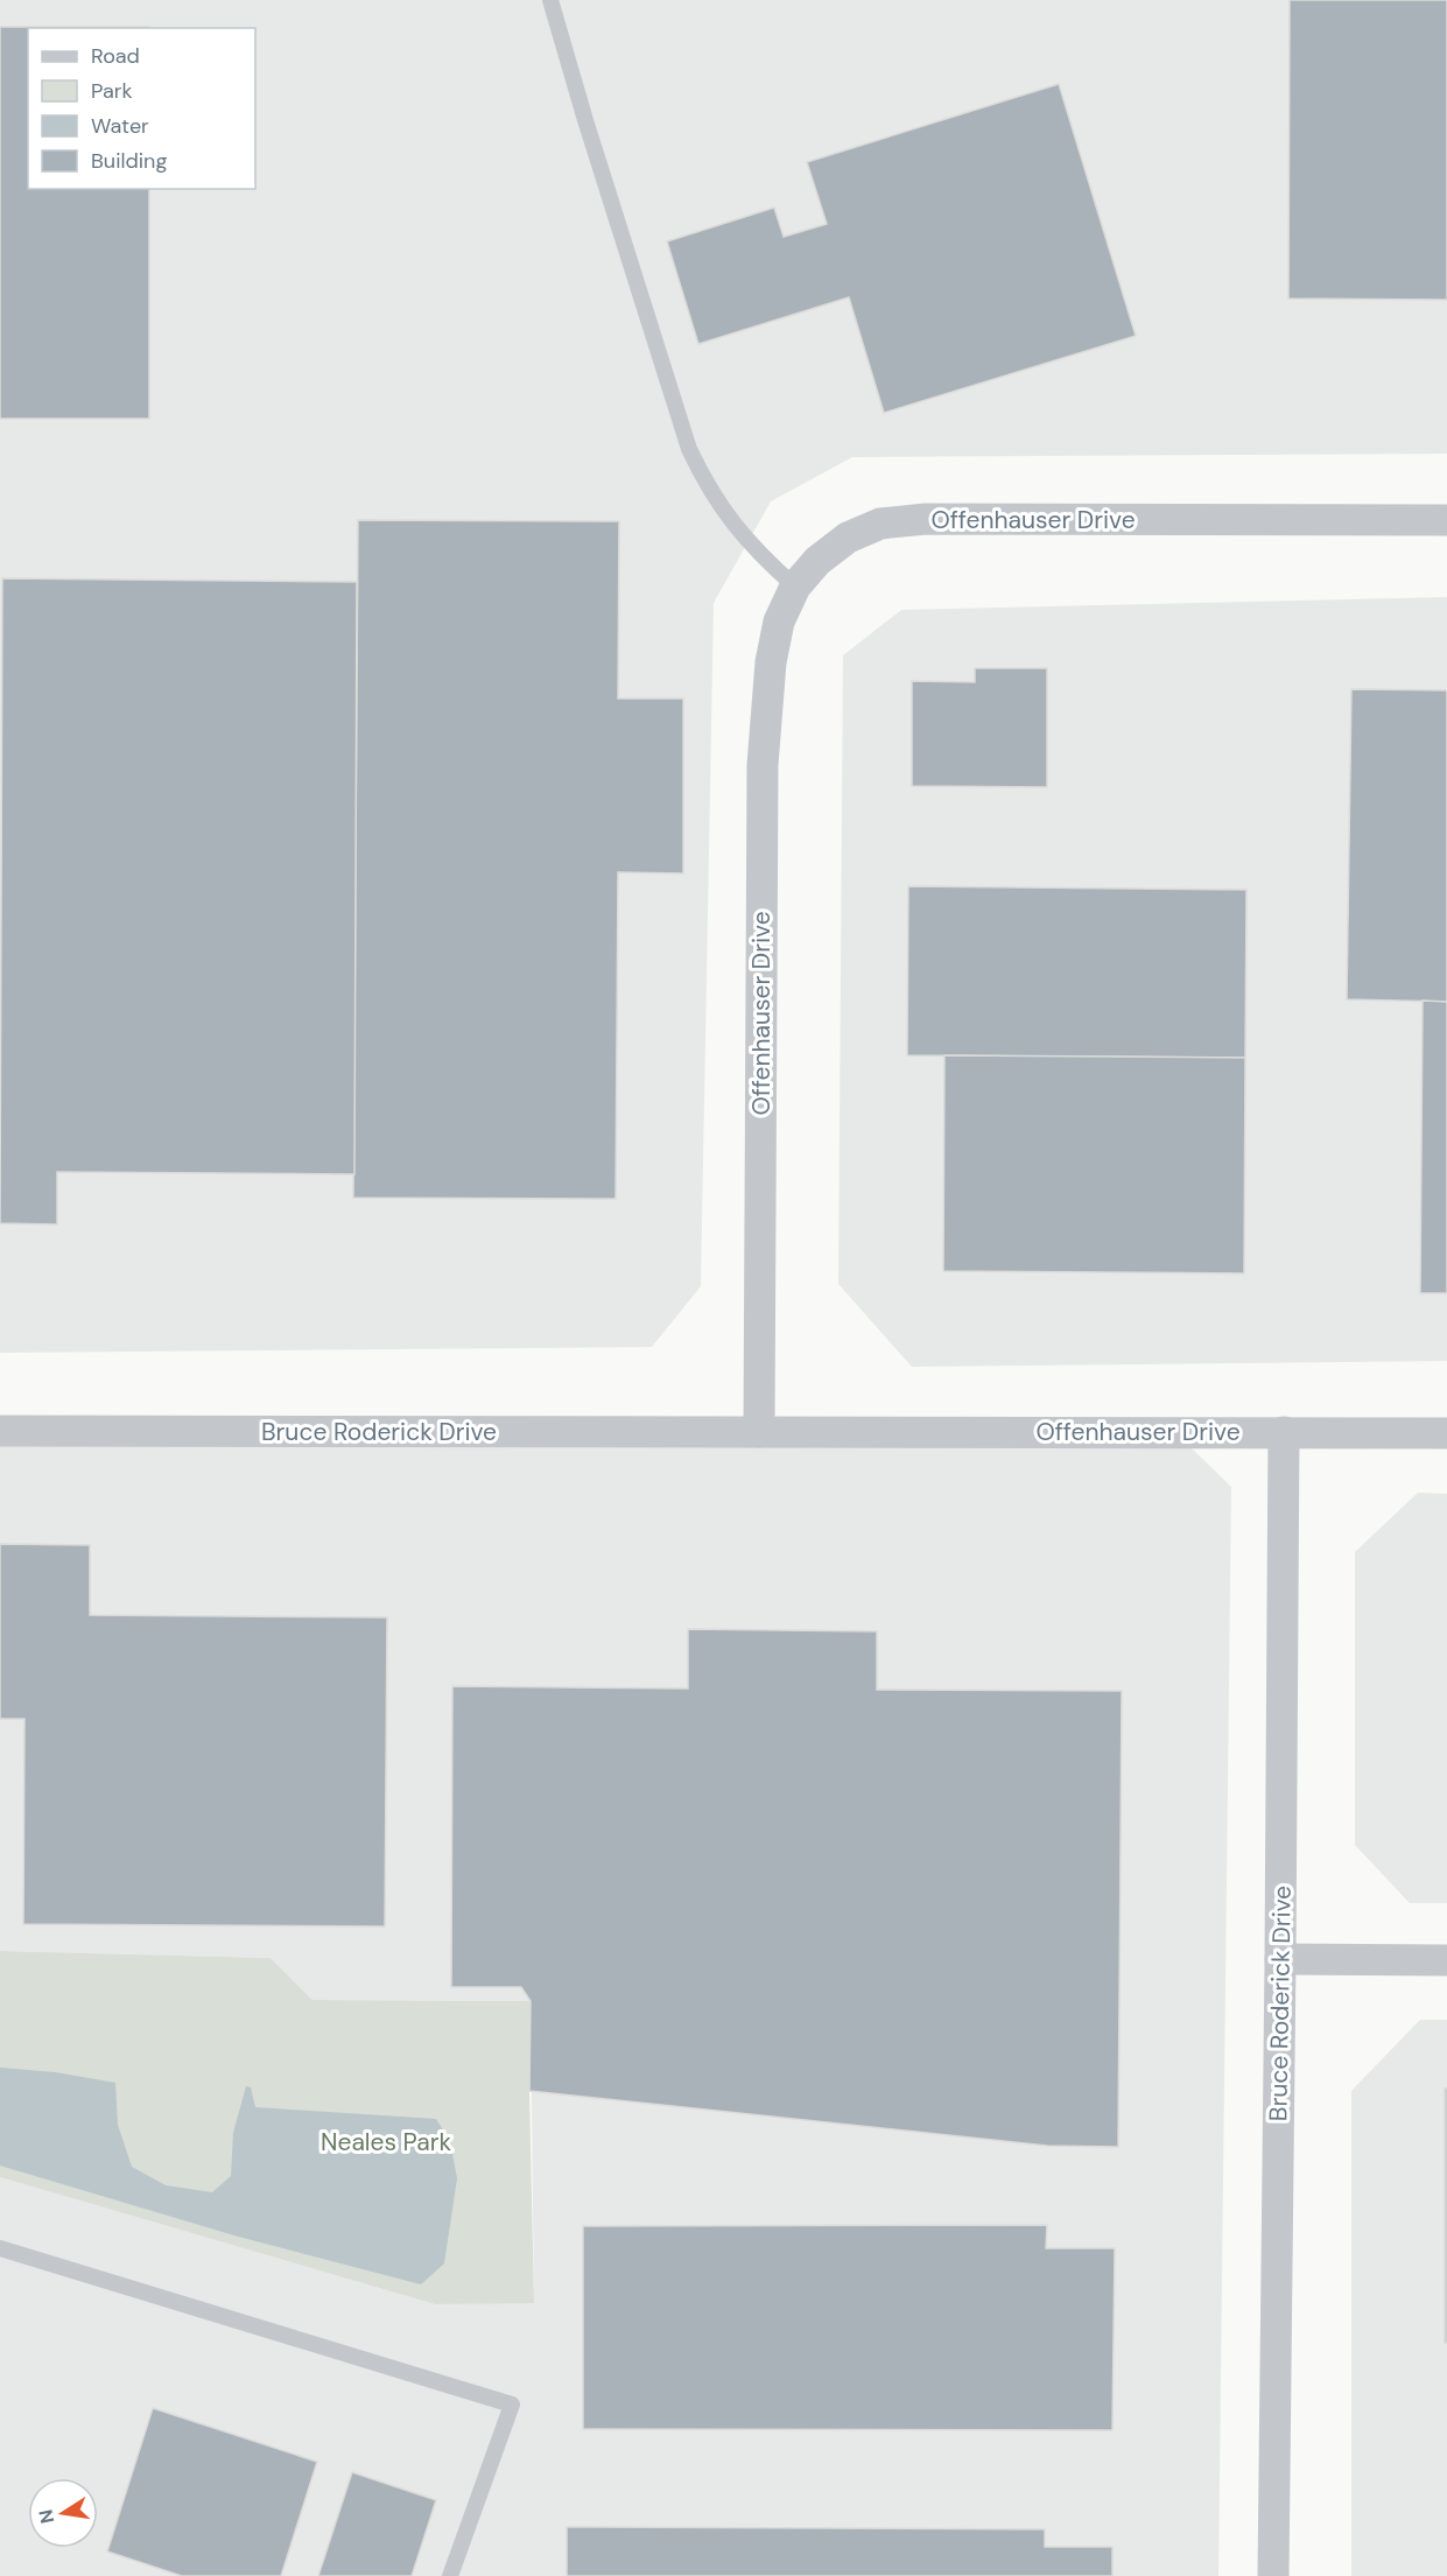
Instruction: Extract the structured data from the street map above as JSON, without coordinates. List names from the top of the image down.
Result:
{
  "streets": {
    "street": ["Offenhauser Drive", "Bruce Roderick Drive"]
  },
  "crossings": [
    ["Offenhauser Drive", "Bruce Roderick Drive"]
  ],
  "parks": ["Neales Park"],
  "legend": [
    "Road",
    "Park",
    "Water",
    "Building"
  ],
  "north": "left"
}
